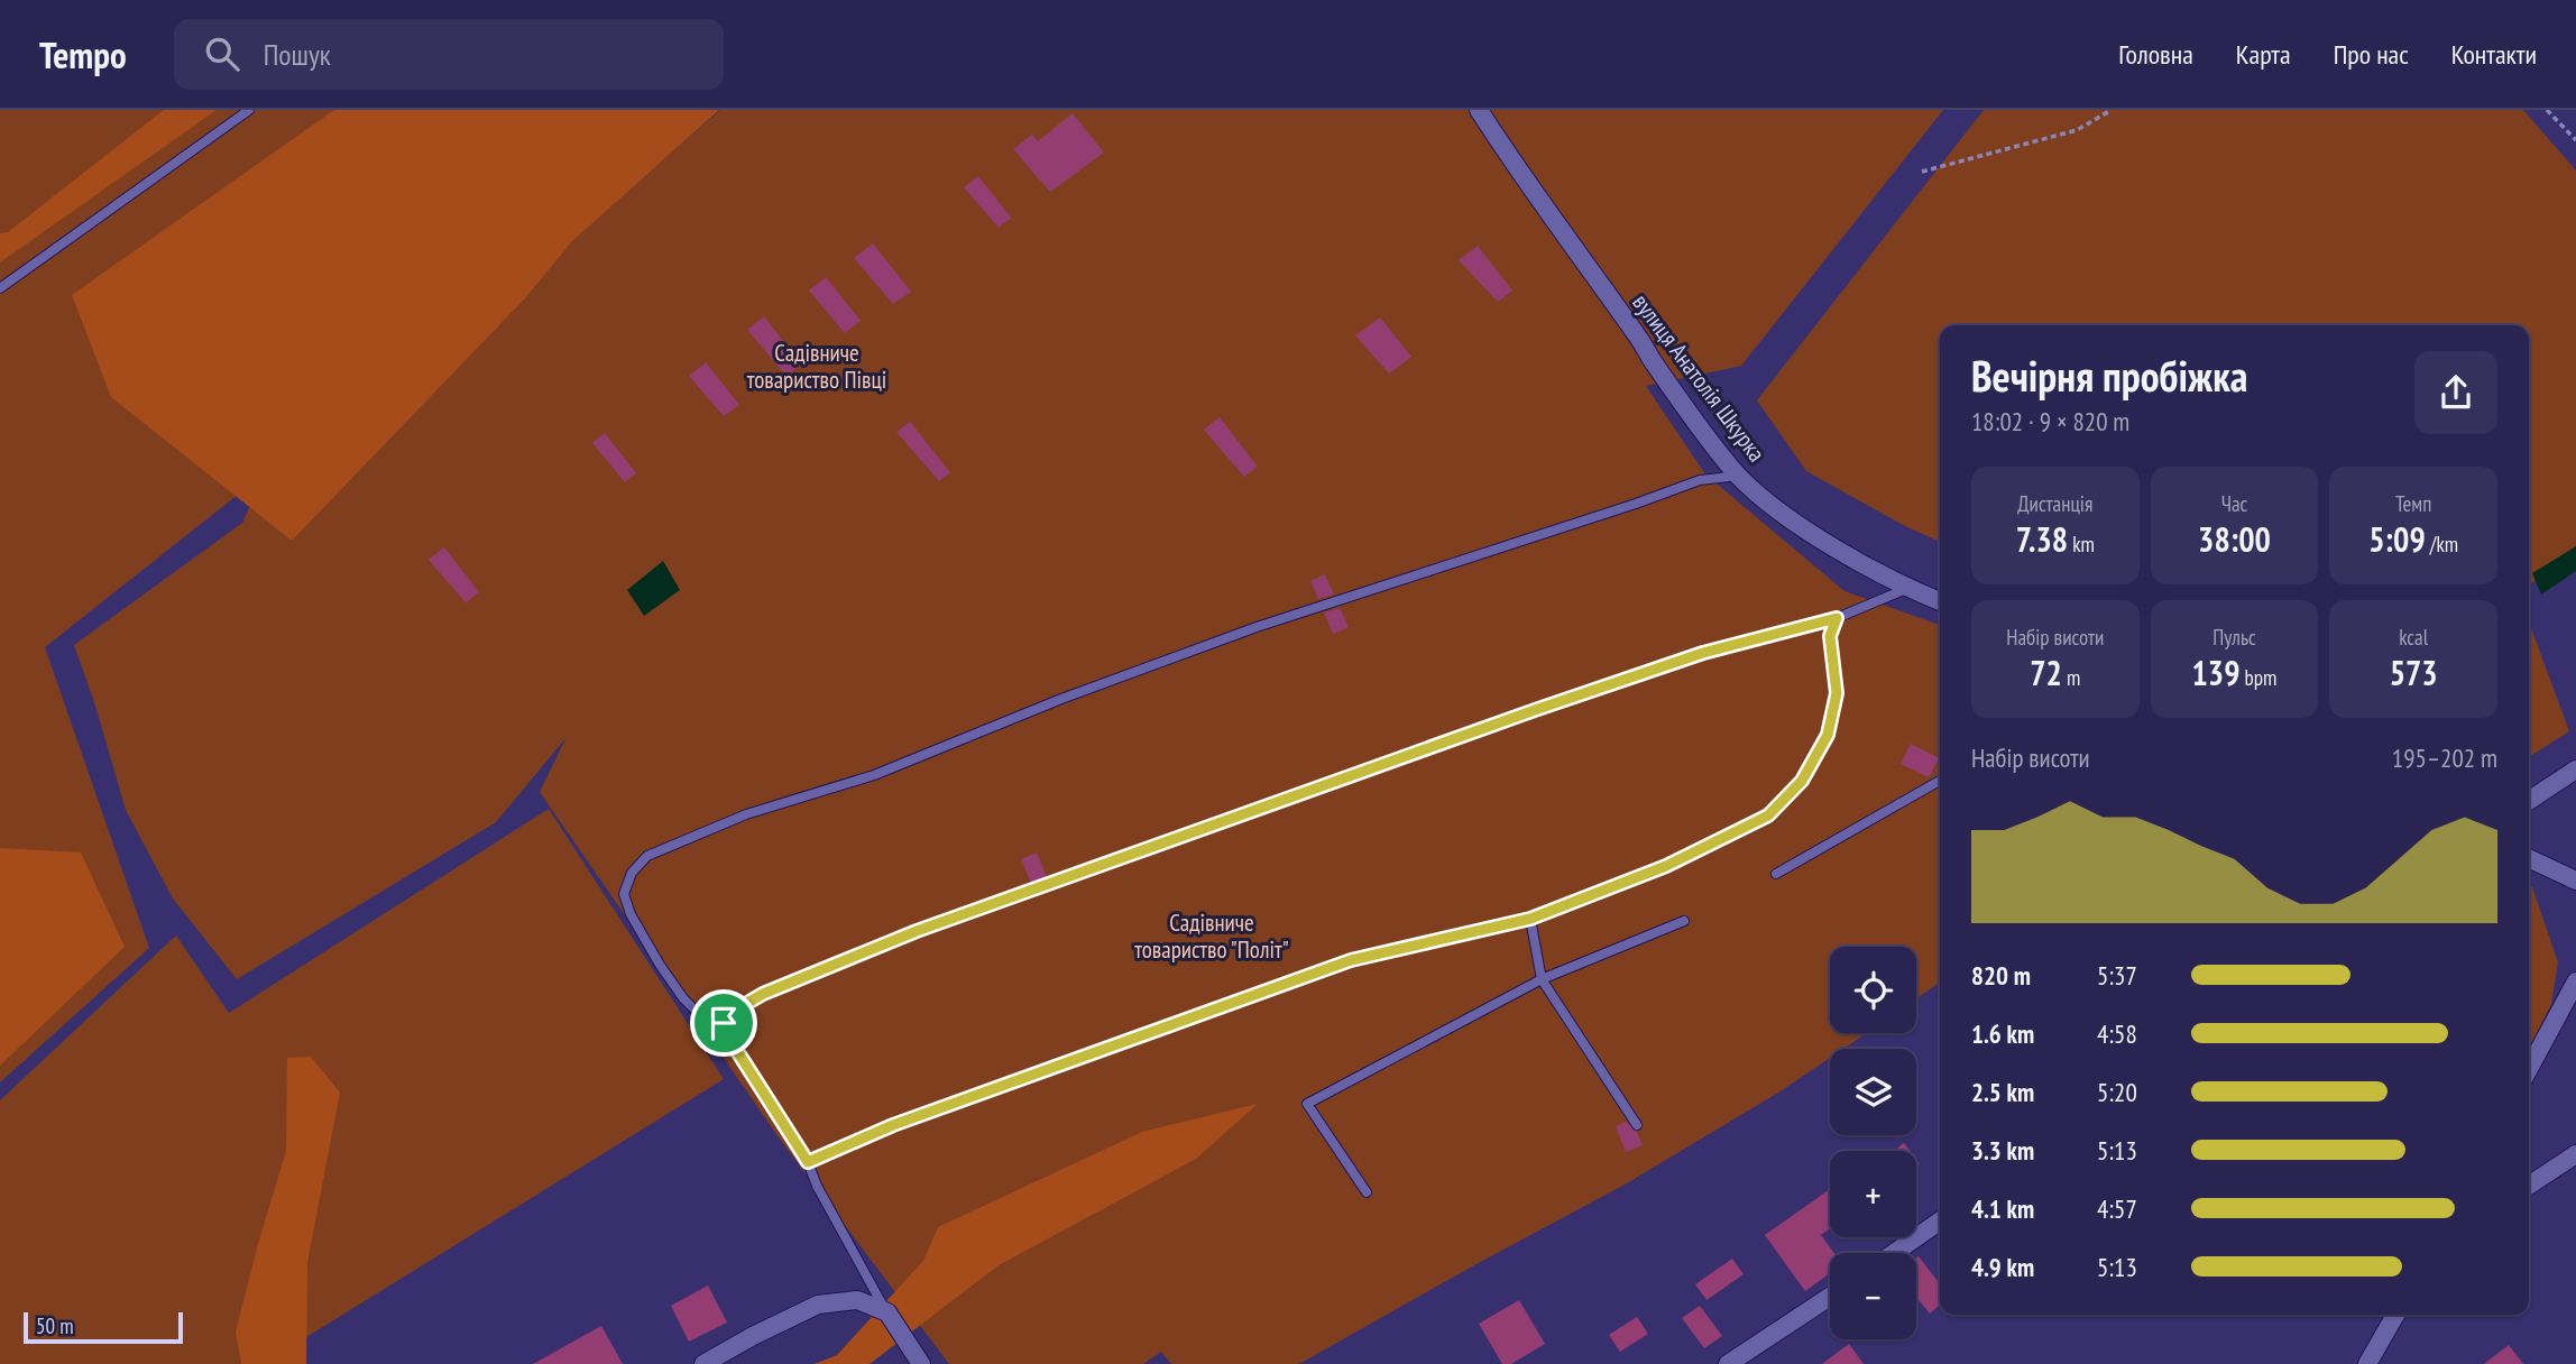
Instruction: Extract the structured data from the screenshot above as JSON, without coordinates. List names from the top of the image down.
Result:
{
  "streets": {
    "street": ["вулиця Анатолія Шкурка"]
  },
  "parks": ["Садівниче товариство Півці", "Садівниче товариство \"Політ\""],
  "scale_bar": "50 m",
  "page": {
    "header": "Tempo",
    "search": "Пошук",
    "nav": [
      "Головна",
      "Карта",
      "Про нас",
      "Контакти"
    ],
    "heading": ["Вечірня пробіжка", "18:02 · 9 × 820 m"],
    "stats": [
      ["Дистанція", "7.38 km"],
      ["Час", "38:00"],
      ["Темп", "5:09 /km"],
      ["Набір висоти", "72 m"],
      ["Пульс", "139 bpm"],
      ["kcal", "573"]
    ],
    "chart": ["Набір висоти", "195–202 m"],
    "list": [
      {
        "name": "820 m",
        "note": "5:37"
      },
      {
        "name": "1.6 km",
        "note": "4:58"
      },
      {
        "name": "2.5 km",
        "note": "5:20"
      },
      {
        "name": "3.3 km",
        "note": "5:13"
      },
      {
        "name": "4.1 km",
        "note": "4:57"
      },
      {
        "name": "4.9 km",
        "note": "5:13"
      }
    ],
    "map_buttons": ["+", "−"],
    "scale": "50 m"
  }
}
